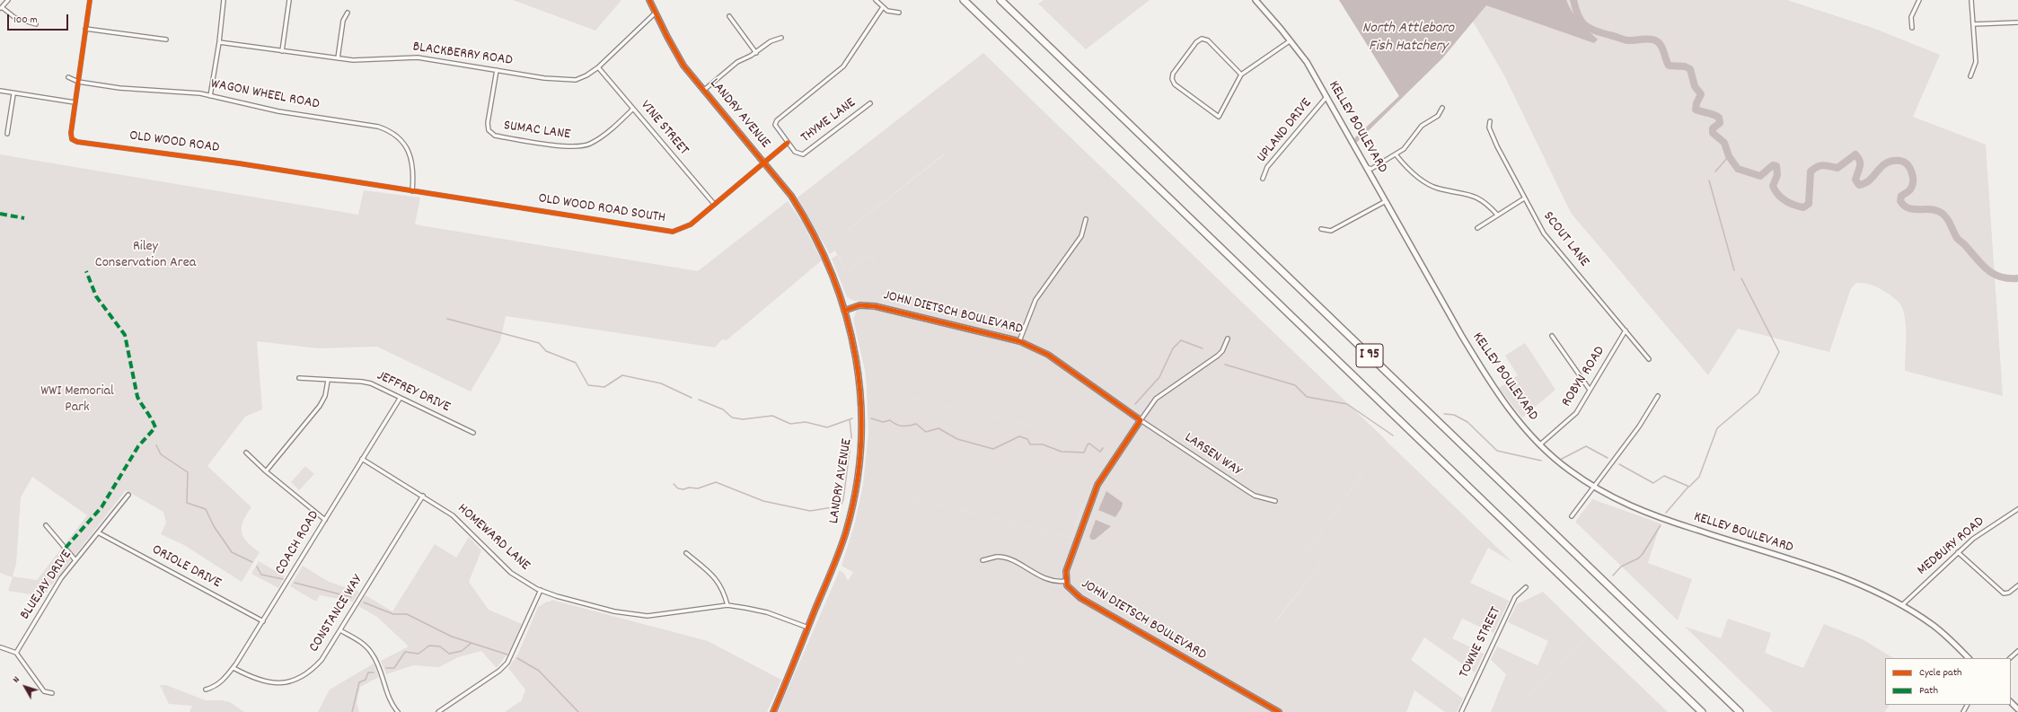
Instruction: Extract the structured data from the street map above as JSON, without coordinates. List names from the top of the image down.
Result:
{
  "streets": {
    "highway": ["I 95"],
    "street": [
      "BLACKBERRY ROAD",
      "WAGON WHEEL ROAD",
      "LANDRY AVENUE",
      "THYME LANE",
      "KELLEY BOULEVARD",
      "VINE STREET",
      "SUMAC LANE",
      "UPLAND DRIVE",
      "OLD WOOD ROAD",
      "OLD WOOD ROAD SOUTH",
      "SCOUT LANE",
      "JOHN DIETSCH BOULEVARD",
      "ROBYN ROAD",
      "JEFFREY DRIVE",
      "LARSEN WAY",
      "HOMEWARD LANE",
      "COACH ROAD",
      "MEDBURY ROAD",
      "ORIOLE DRIVE",
      "BLUEJAY DRIVE",
      "CONSTANCE WAY",
      "TOWNE STREET"
    ]
  },
  "crossings": [
    ["BLACKBERRY ROAD", "LANDRY AVENUE"],
    ["BLACKBERRY ROAD", "VINE STREET"],
    ["BLACKBERRY ROAD", "SUMAC LANE"],
    ["WAGON WHEEL ROAD", "OLD WOOD ROAD"],
    ["WAGON WHEEL ROAD", "OLD WOOD ROAD SOUTH"],
    ["LANDRY AVENUE", "OLD WOOD ROAD SOUTH"],
    ["LANDRY AVENUE", "JOHN DIETSCH BOULEVARD"],
    ["LANDRY AVENUE", "HOMEWARD LANE"],
    ["THYME LANE", "OLD WOOD ROAD SOUTH"],
    ["KELLEY BOULEVARD", "UPLAND DRIVE"],
    ["KELLEY BOULEVARD", "ROBYN ROAD"],
    ["KELLEY BOULEVARD", "MEDBURY ROAD"],
    ["VINE STREET", "SUMAC LANE"],
    ["VINE STREET", "OLD WOOD ROAD SOUTH"],
    ["OLD WOOD ROAD", "OLD WOOD ROAD SOUTH"],
    ["SCOUT LANE", "ROBYN ROAD"],
    ["JOHN DIETSCH BOULEVARD", "LARSEN WAY"],
    ["JEFFREY DRIVE", "COACH ROAD"],
    ["HOMEWARD LANE", "COACH ROAD"],
    ["HOMEWARD LANE", "CONSTANCE WAY"],
    ["COACH ROAD", "ORIOLE DRIVE"],
    ["COACH ROAD", "CONSTANCE WAY"],
    ["ORIOLE DRIVE", "BLUEJAY DRIVE"]
  ],
  "water": ["North Attleboro Fish Hatchery"],
  "parks": ["Riley Conservation Area", "WWI Memorial Park"],
  "legend": ["Cycle path", "Path"],
  "scale_bar": "100 m",
  "north": "top left"
}
